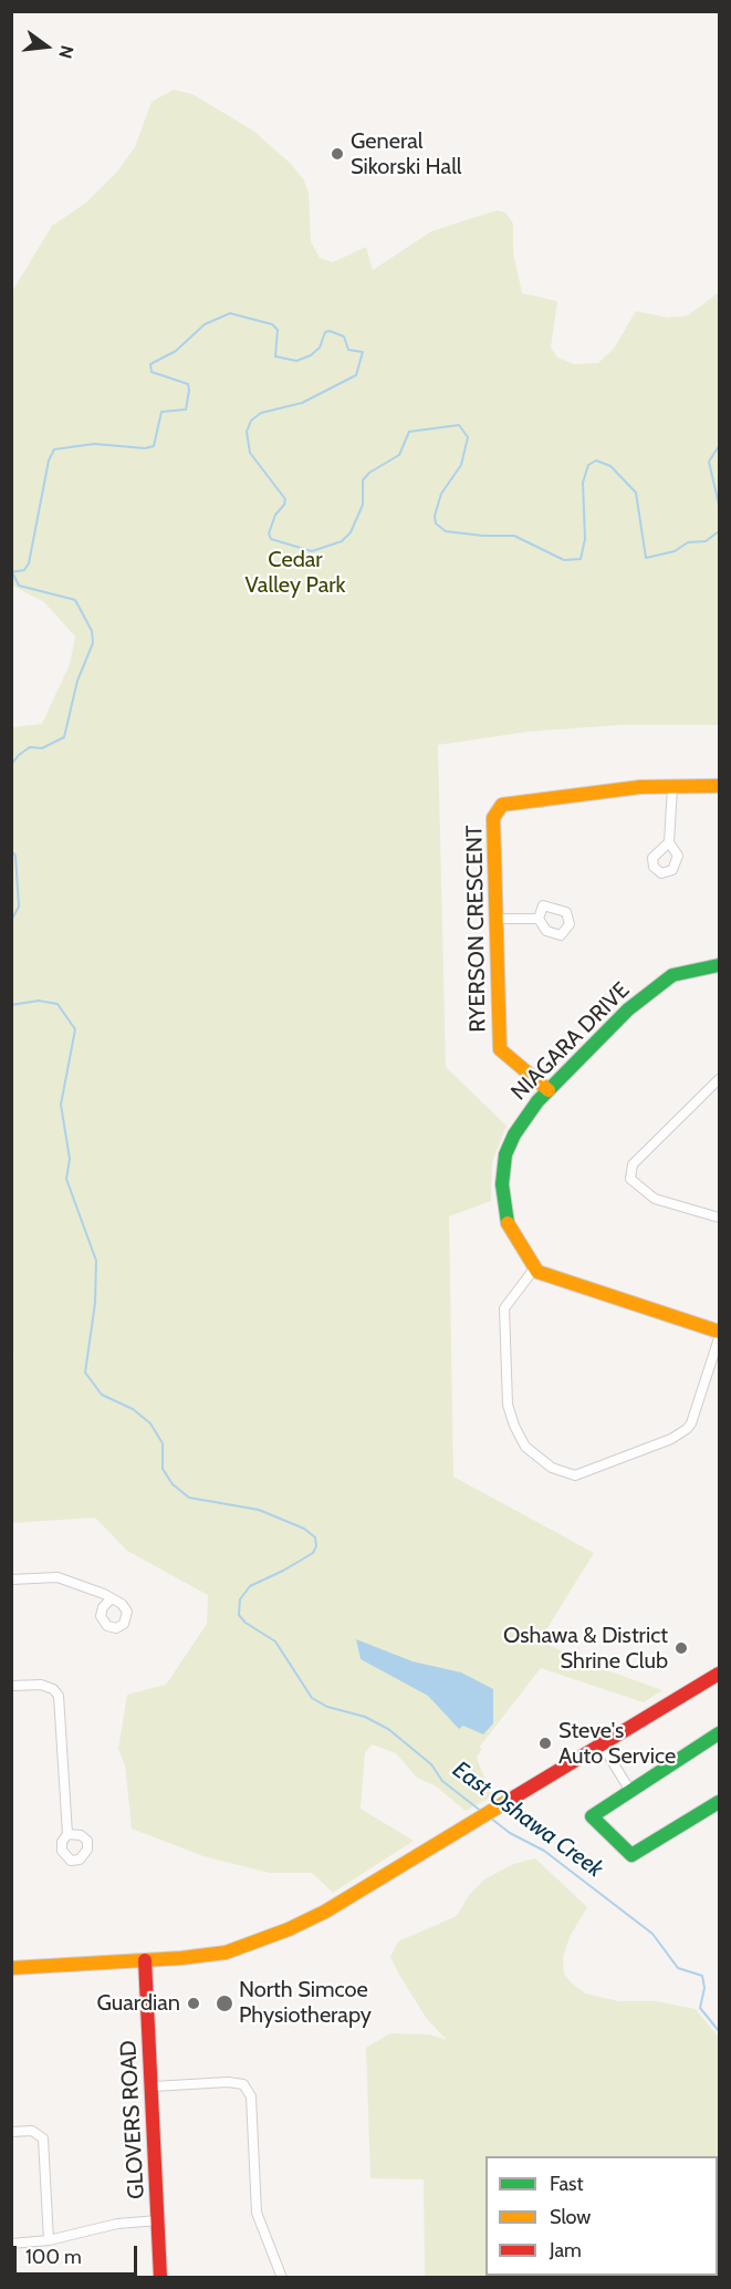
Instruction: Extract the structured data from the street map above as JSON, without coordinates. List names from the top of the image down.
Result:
{
  "streets": {
    "street": ["RYERSON CRESCENT", "NIAGARA DRIVE", "GLOVERS ROAD"]
  },
  "crossings": [
    ["RYERSON CRESCENT", "NIAGARA DRIVE"]
  ],
  "water": ["East Oshawa Creek"],
  "parks": ["Cedar Valley Park"],
  "places": [
    "General Sikorski Hall",
    "Oshawa & District Shrine Club",
    "Steve's Auto Service",
    "Guardian",
    "North Simcoe Physiotherapy"
  ],
  "legend": ["Fast", "Slow", "Jam"],
  "scale_bar": "100 m",
  "north": "right"
}
